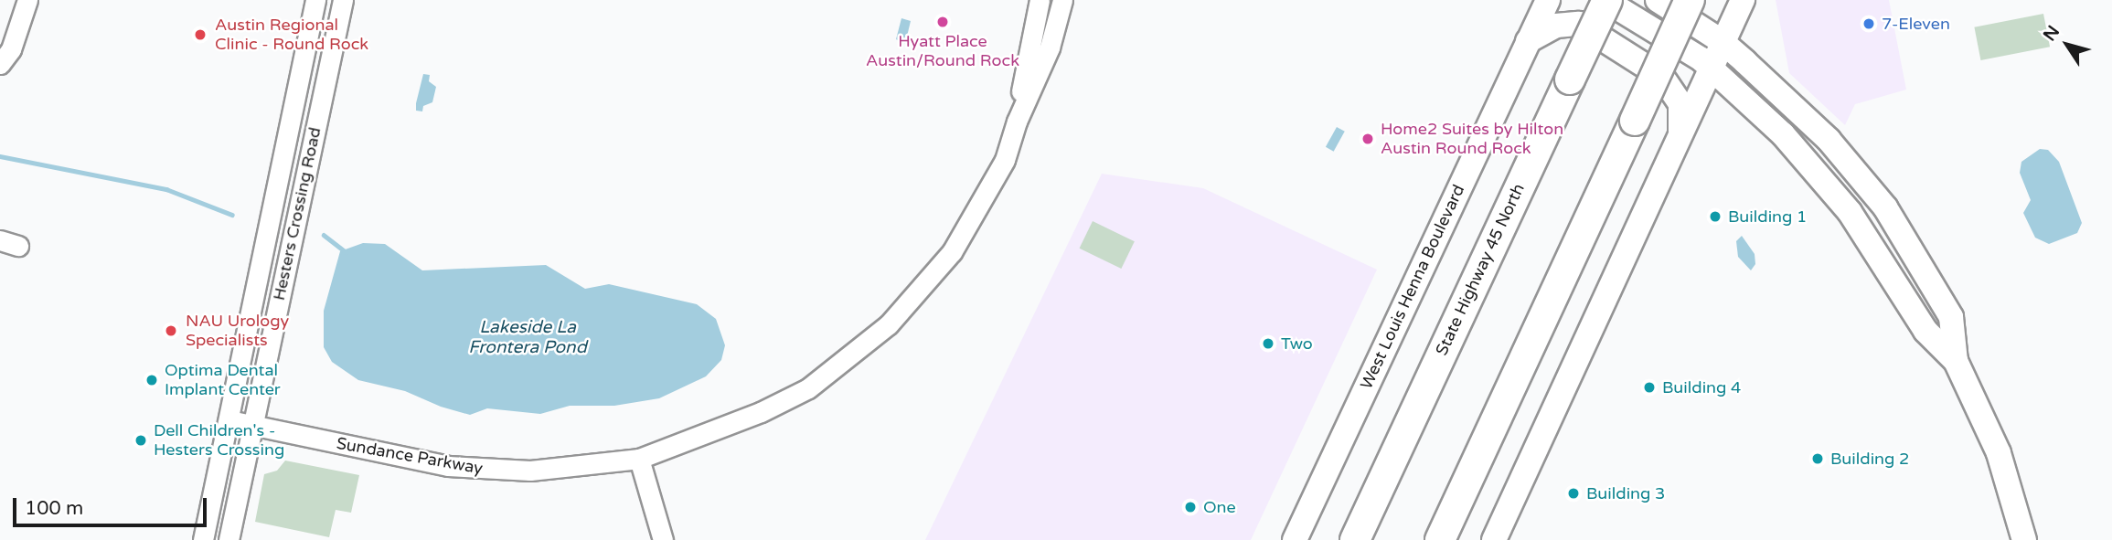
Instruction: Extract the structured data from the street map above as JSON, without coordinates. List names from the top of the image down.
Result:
{
  "streets": {
    "highway": ["State Highway 45 North"],
    "main road": ["West Louis Henna Boulevard"],
    "street": ["Hesters Crossing Road", "Sundance Parkway"]
  },
  "crossings": [
    ["Hesters Crossing Road", "Sundance Parkway"]
  ],
  "water": ["Lakeside La Frontera Pond"],
  "places": [
    "Hyatt Place Austin/Round Rock",
    "7-Eleven",
    "Austin Regional Clinic - Round Rock",
    "Home2 Suites by Hilton Austin Round Rock",
    "Building 1",
    "NAU Urology Specialists",
    "Two",
    "Optima Dental Implant Center",
    "Building 4",
    "Dell Children's - Hesters Crossing",
    "Building 2",
    "Building 3",
    "One"
  ],
  "scale_bar": "100 m",
  "north": "top left"
}
